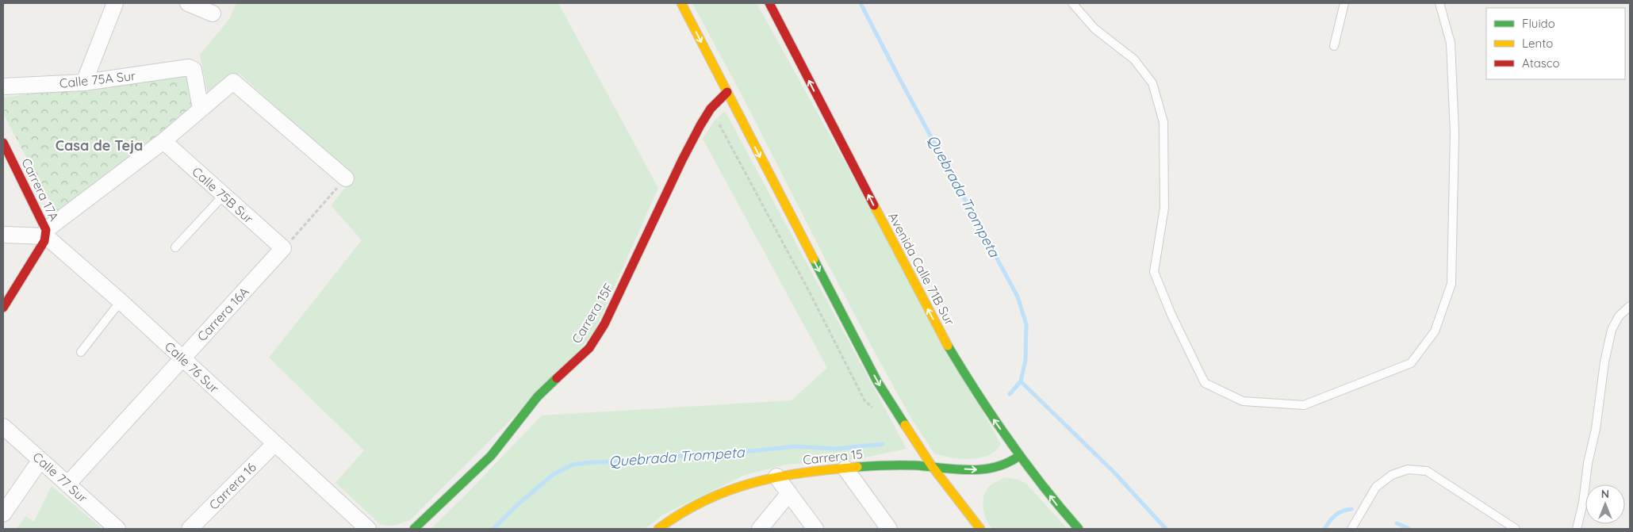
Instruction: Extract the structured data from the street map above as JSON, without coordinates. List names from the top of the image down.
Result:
{
  "streets": {
    "main road": [
      "Carrera 17A",
      "Avenida Calle 71B Sur",
      "Carrera 15F",
      "Carrera 15"
    ],
    "street": [
      "Calle 75A Sur",
      "Calle 75B Sur",
      "Carrera 16A",
      "Calle 76 Sur",
      "Calle 77 Sur",
      "Carrera 16"
    ]
  },
  "crossings": [
    ["Carrera 17A", "Calle 76 Sur"],
    ["Calle 75B Sur", "Carrera 16A"],
    ["Avenida Calle 71B Sur", "Carrera 15"],
    ["Carrera 16A", "Calle 76 Sur"],
    ["Carrera 16A", "Calle 77 Sur"],
    ["Calle 76 Sur", "Carrera 16"]
  ],
  "districts": ["Casa de Teja"],
  "water": ["Quebrada Trompeta"],
  "legend": ["Fluido", "Lento", "Atasco"],
  "north": "top"
}
